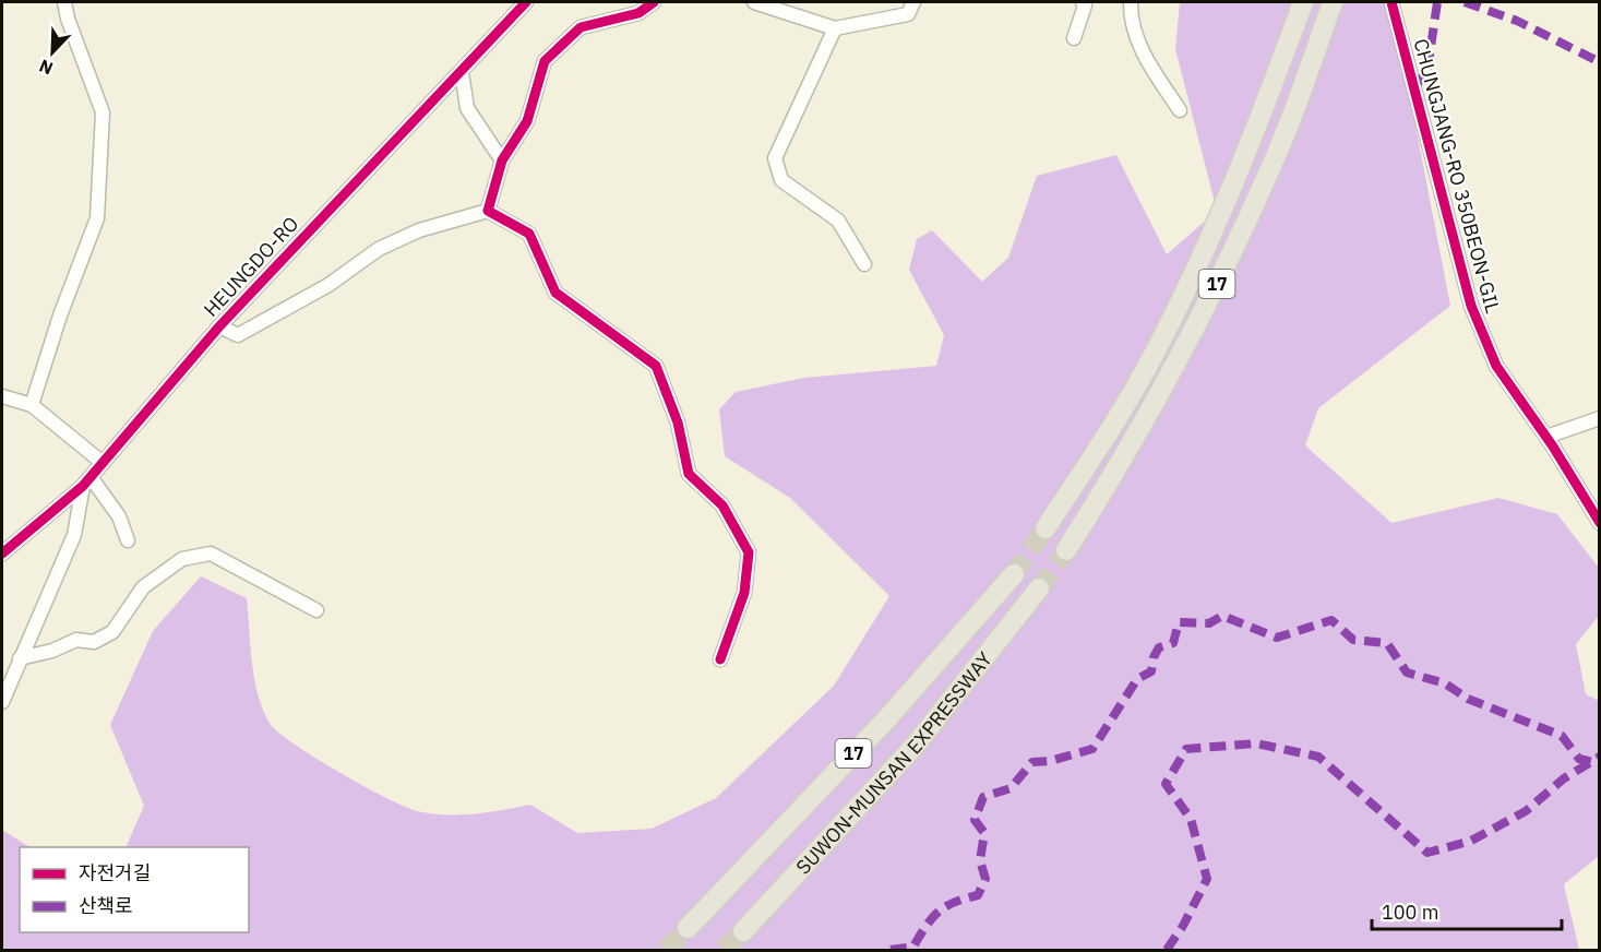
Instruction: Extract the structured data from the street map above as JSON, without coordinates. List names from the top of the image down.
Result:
{
  "streets": {
    "highway": ["17", "SUWON-MUNSAN EXPRESSWAY"],
    "street": ["CHUNGJANG-RO 350BEON-GIL", "HEUNGDO-RO"]
  },
  "legend": ["자전거길", "산책로"],
  "scale_bar": "100 m",
  "north": "bottom left"
}
